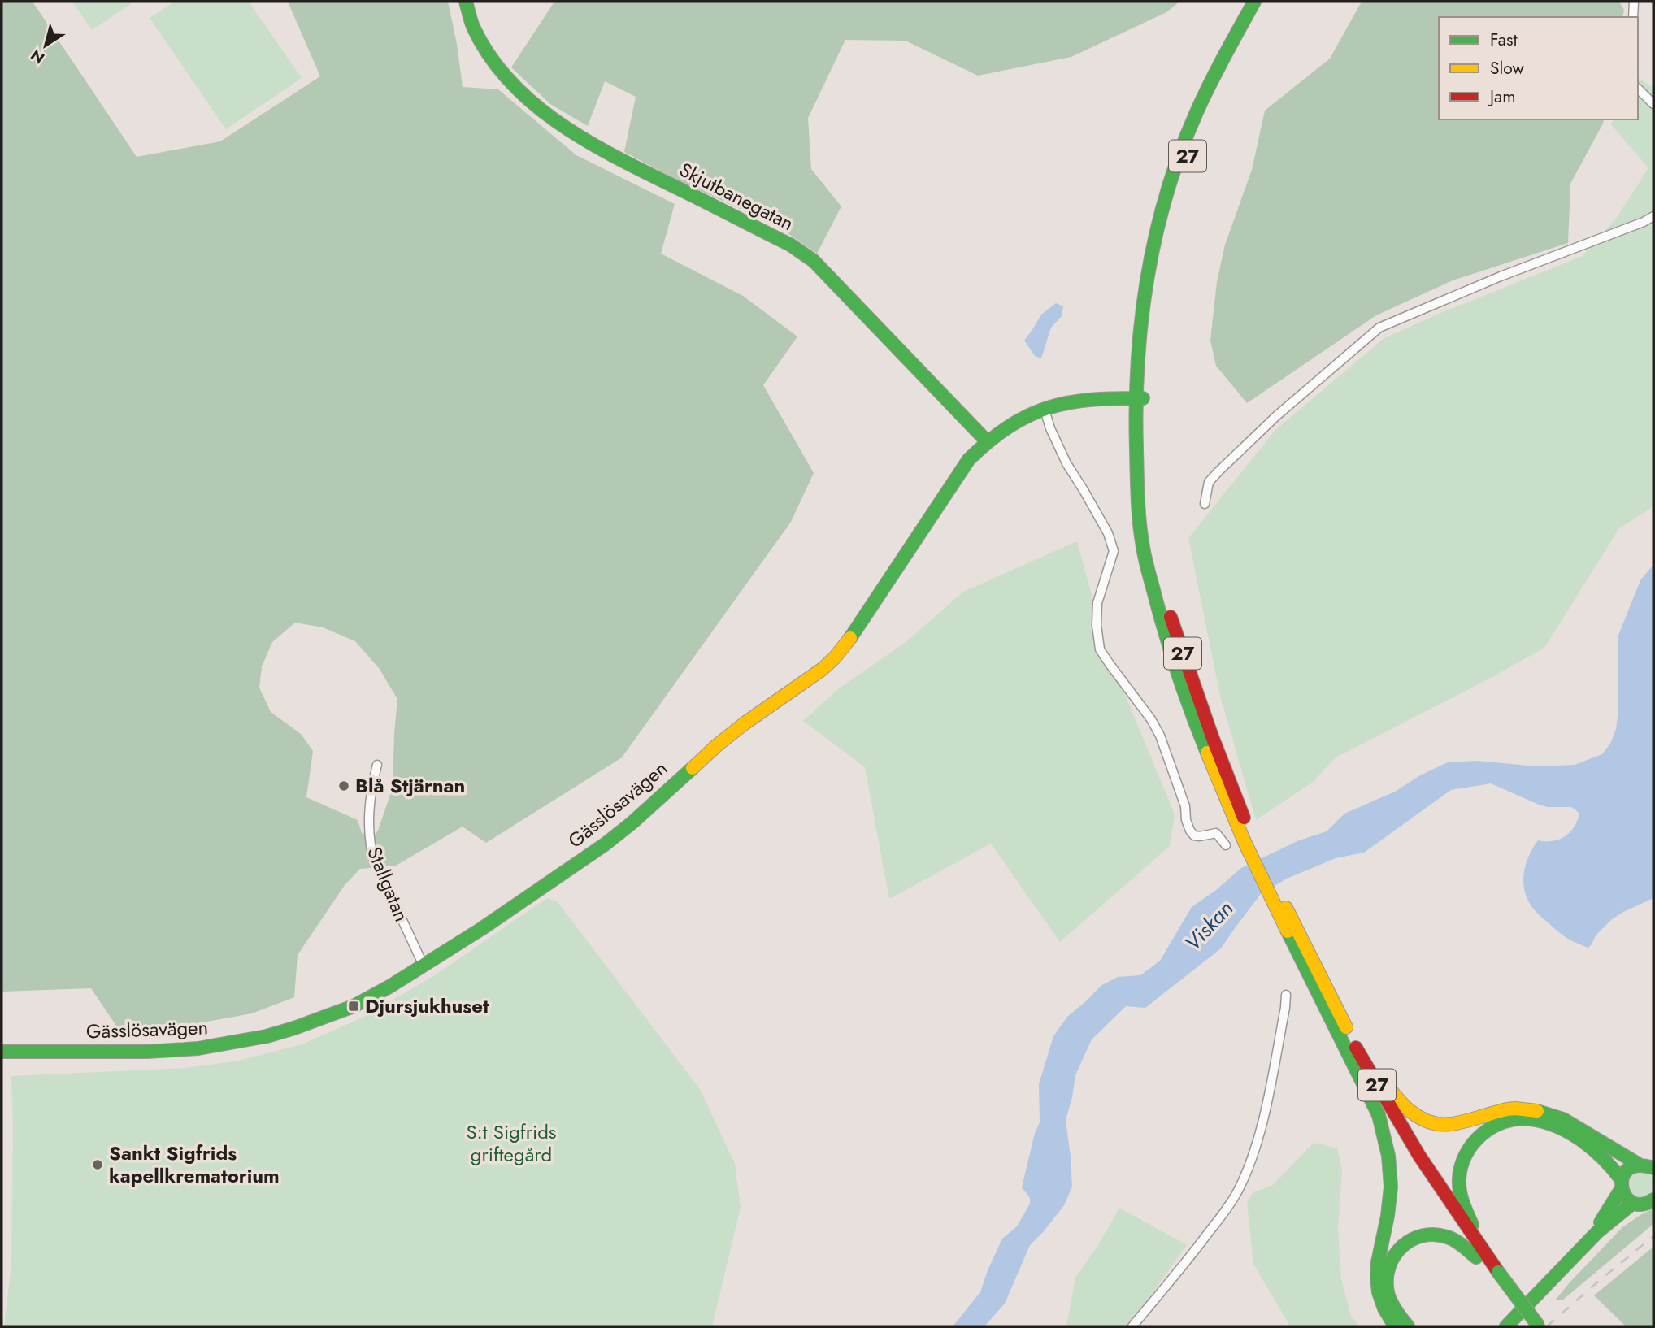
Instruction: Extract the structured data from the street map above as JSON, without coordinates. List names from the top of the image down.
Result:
{
  "streets": {
    "main road": ["27", "Skjutbanegatan", "Gässlösavägen"],
    "street": ["Stallgatan"]
  },
  "crossings": [
    ["27", "Gässlösavägen"],
    ["Skjutbanegatan", "Gässlösavägen"],
    ["Gässlösavägen", "Stallgatan"]
  ],
  "water": ["Viskan"],
  "parks": ["S:t Sigfrids griftegård"],
  "places": {
    "other": ["Blå Stjärnan", "Sankt Sigfrids kapellkrematorium"],
    "transit": ["Djursjukhuset"]
  },
  "legend": ["Fast", "Slow", "Jam"],
  "north": "bottom left"
}
